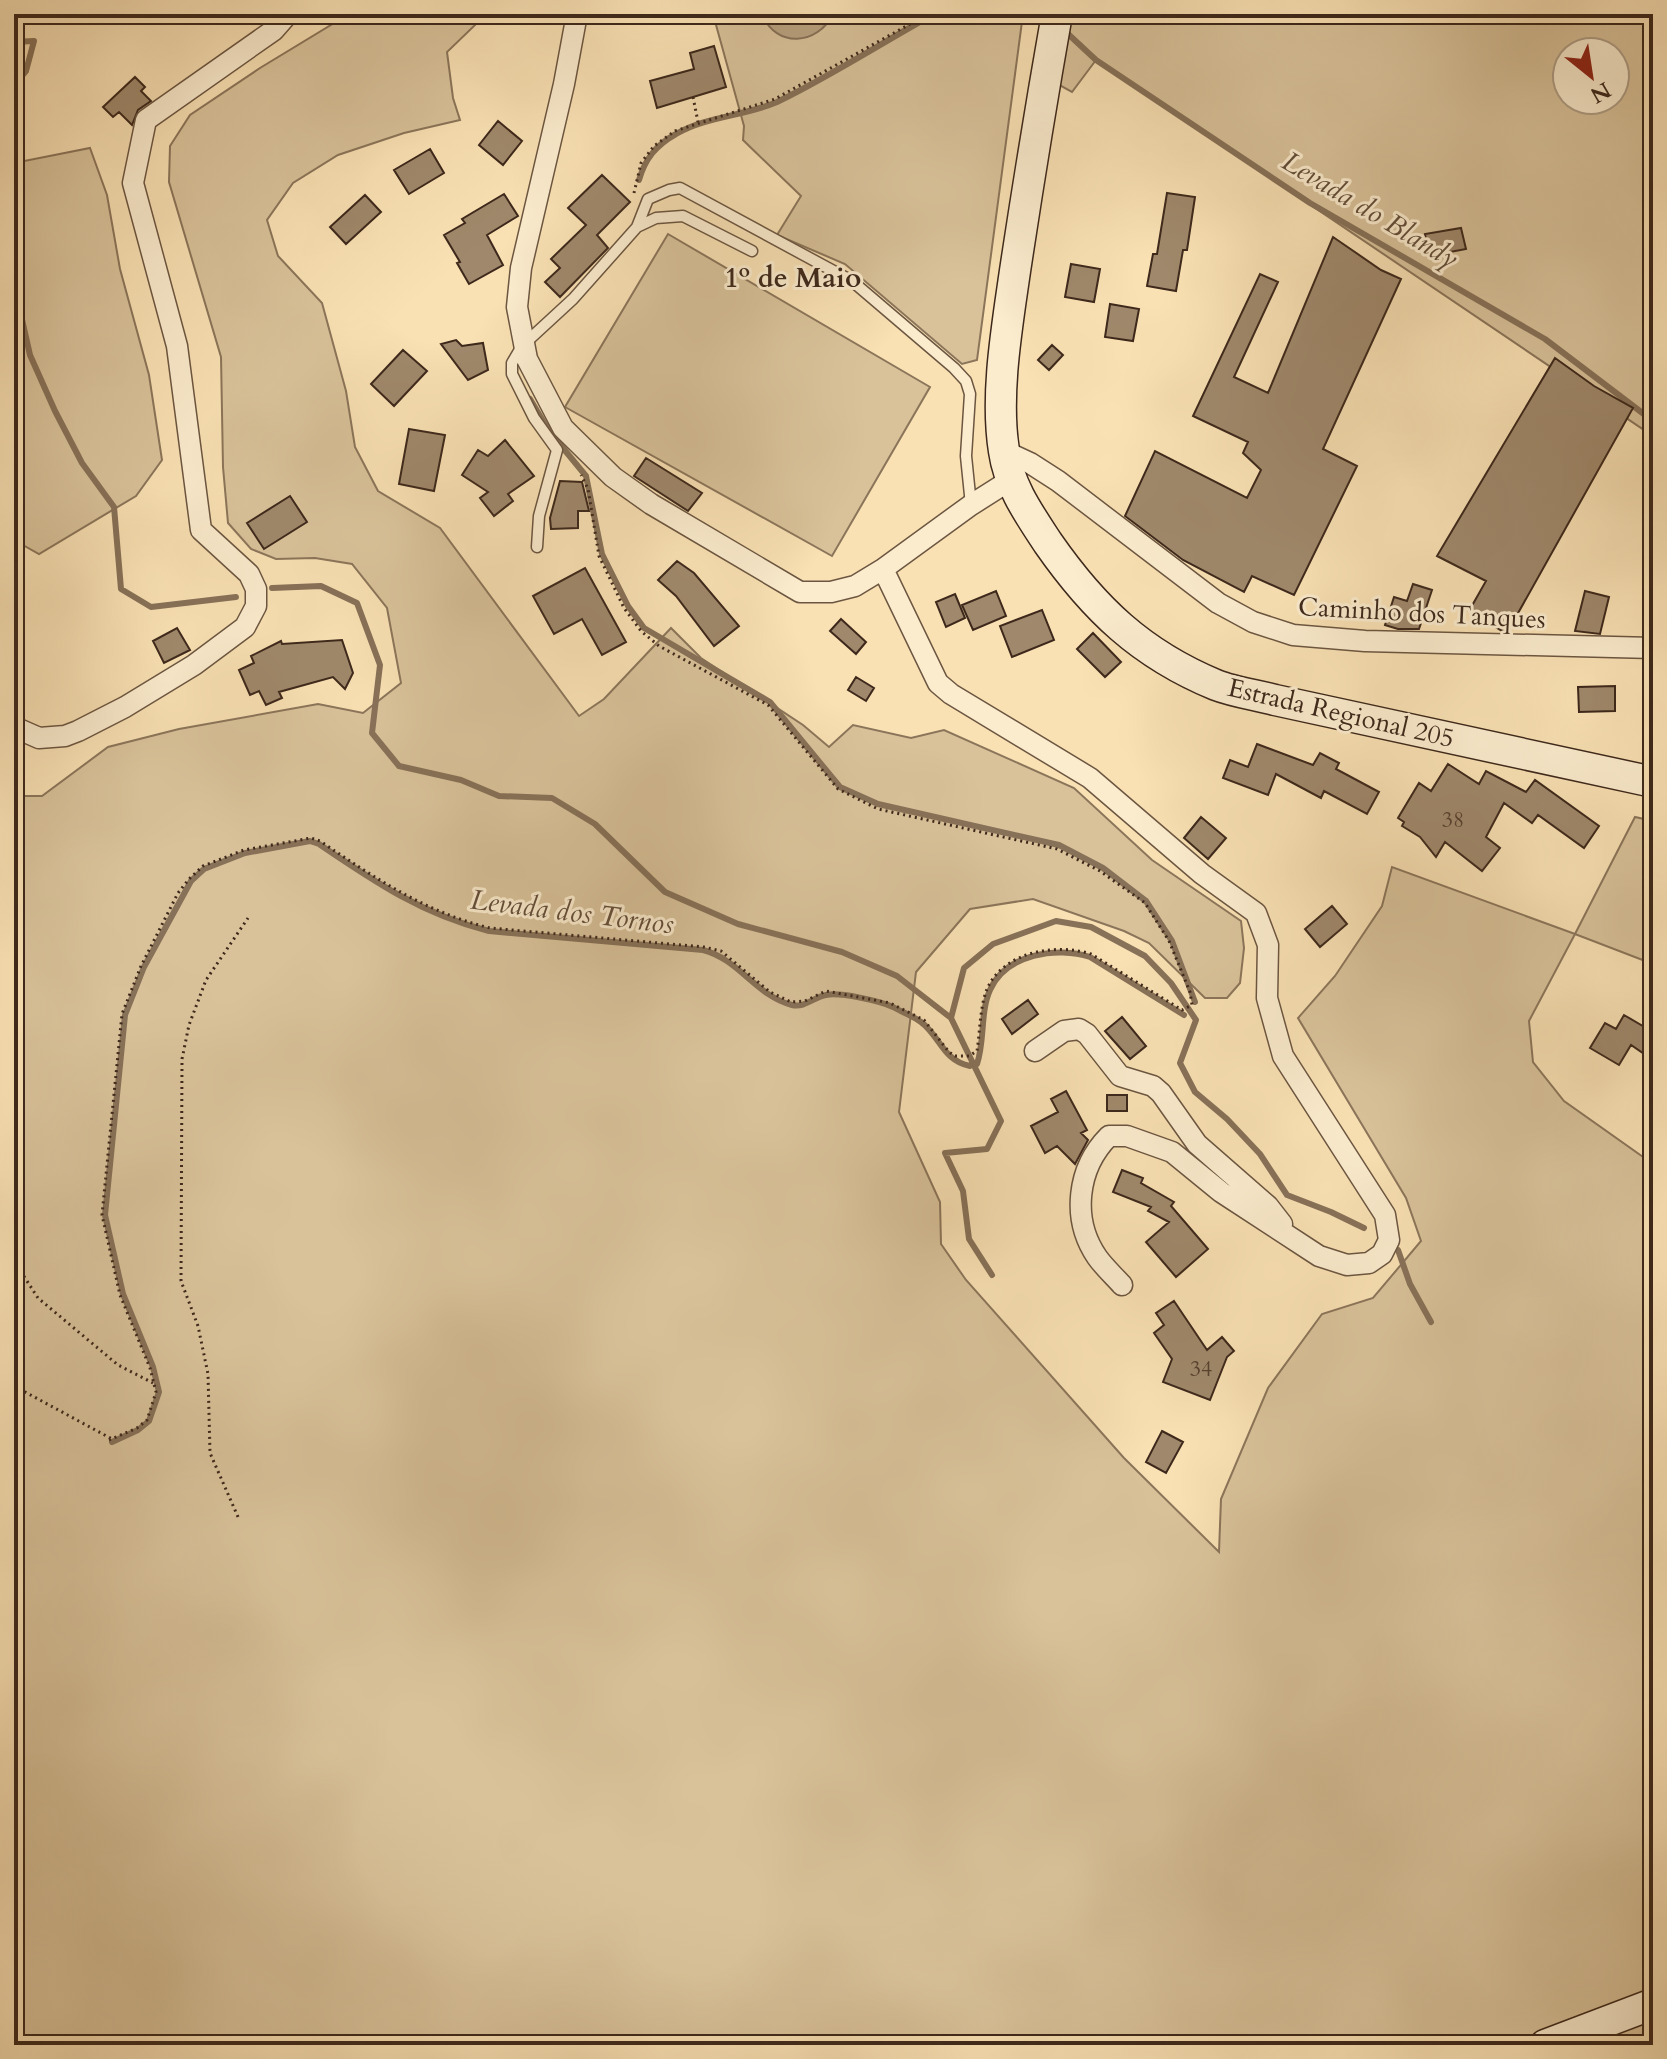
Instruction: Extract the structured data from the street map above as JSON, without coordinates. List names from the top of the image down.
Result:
{
  "streets": {
    "main road": ["Estrada Regional 205"],
    "street": ["Caminho dos Tanques"]
  },
  "crossings": [
    ["Caminho dos Tanques", "Estrada Regional 205"]
  ],
  "districts": ["1º de Maio"],
  "water": ["Levada do Blandy", "Levada dos Tornos"],
  "house_numbers": ["38", "34"],
  "north": "bottom right"
}
